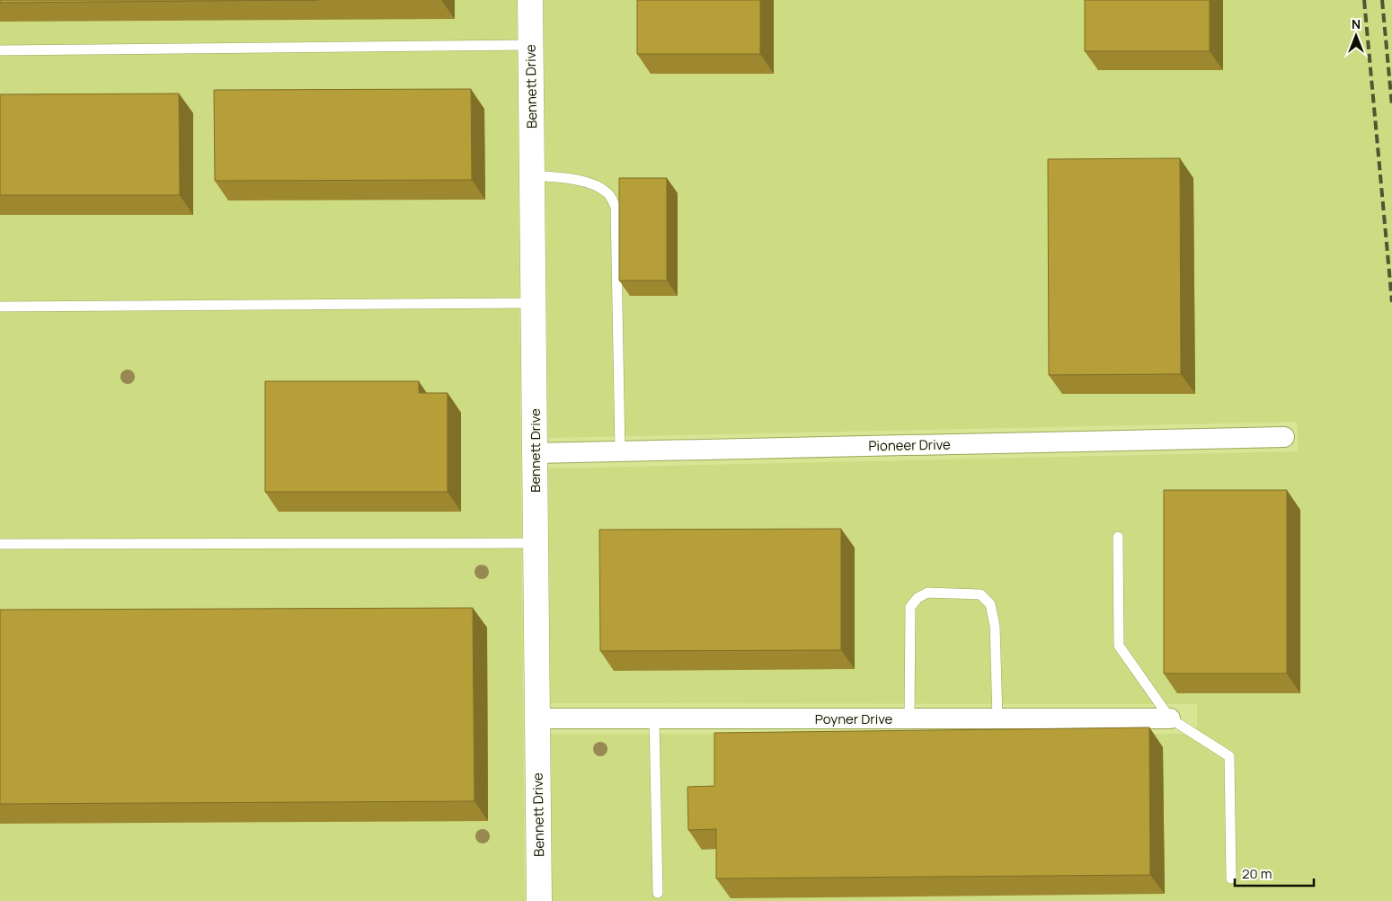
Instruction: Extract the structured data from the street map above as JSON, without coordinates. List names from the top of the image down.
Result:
{
  "streets": {
    "street": ["Bennett Drive", "Pioneer Drive", "Poyner Drive"]
  },
  "crossings": [
    ["Bennett Drive", "Pioneer Drive"],
    ["Bennett Drive", "Poyner Drive"]
  ],
  "scale_bar": "20 m",
  "north": "top"
}
